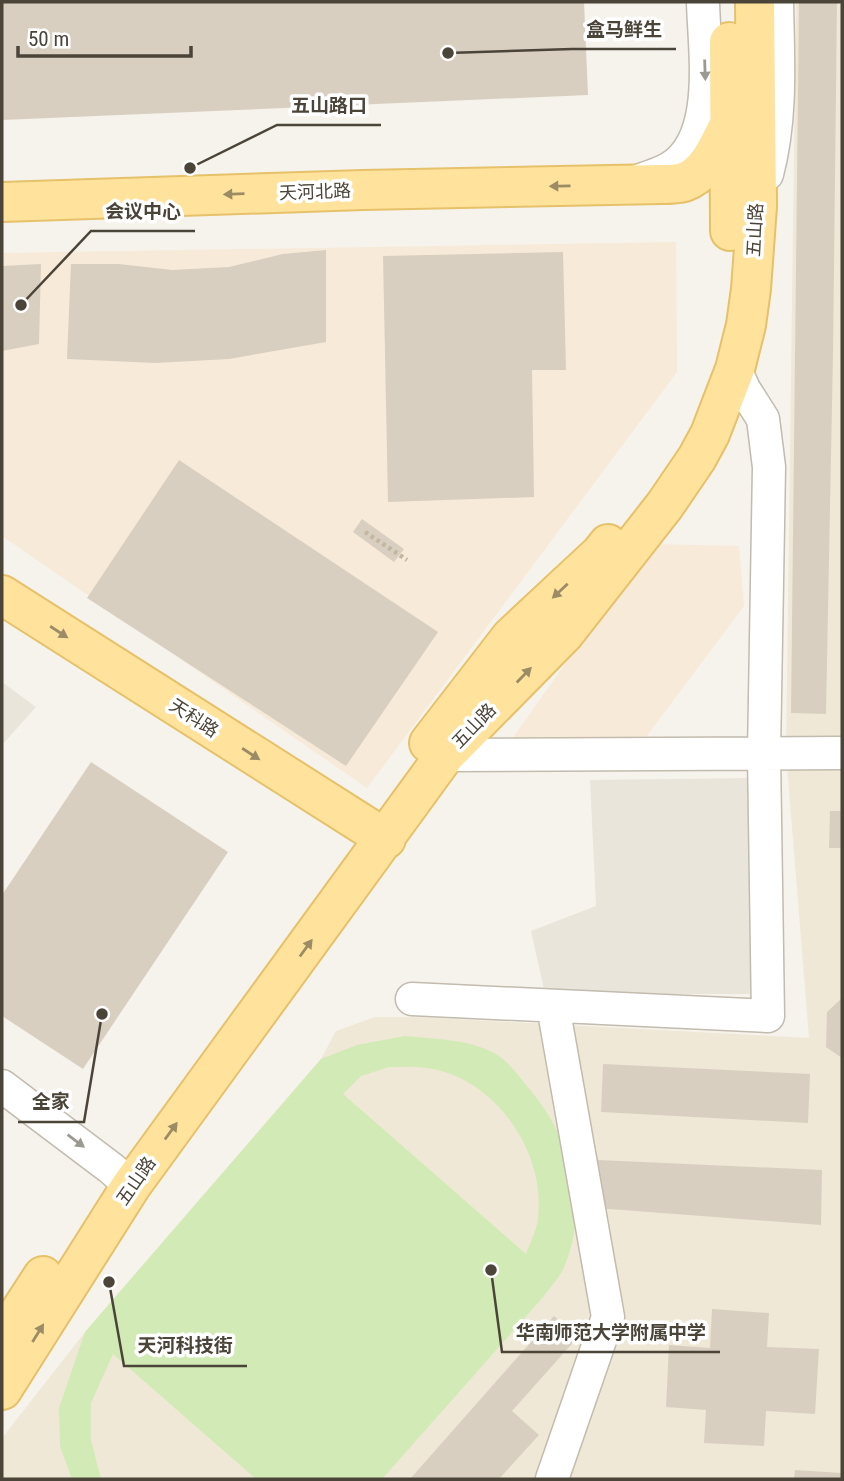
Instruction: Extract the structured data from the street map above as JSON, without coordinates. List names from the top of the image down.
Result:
{
  "streets": {
    "main road": ["天河北路", "五山路", "天科路"]
  },
  "crossings": [
    ["天河北路", "五山路"],
    ["五山路", "天科路"]
  ],
  "one_way": ["天河北路", "天科路"],
  "places": [
    "盒马鲜生",
    "五山路口",
    "会议中心",
    "全家",
    "华南师范大学附属中学",
    "天河科技街"
  ],
  "scale_bar": "50 m"
}
